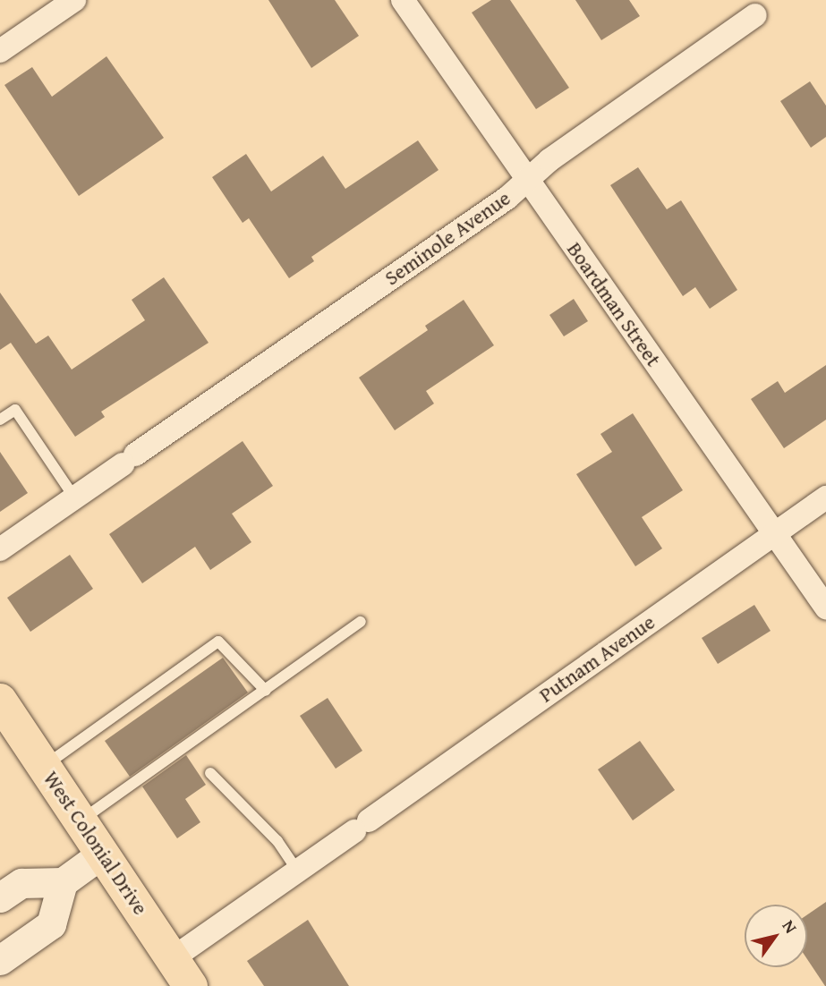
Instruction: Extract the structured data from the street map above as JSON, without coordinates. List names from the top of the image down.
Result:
{
  "streets": {
    "highway": ["West Colonial Drive"],
    "street": ["Seminole Avenue", "Boardman Street", "Putnam Avenue"]
  },
  "crossings": [
    ["Seminole Avenue", "Boardman Street"],
    ["Boardman Street", "Putnam Avenue"],
    ["Putnam Avenue", "West Colonial Drive"]
  ],
  "north": "top right"
}
